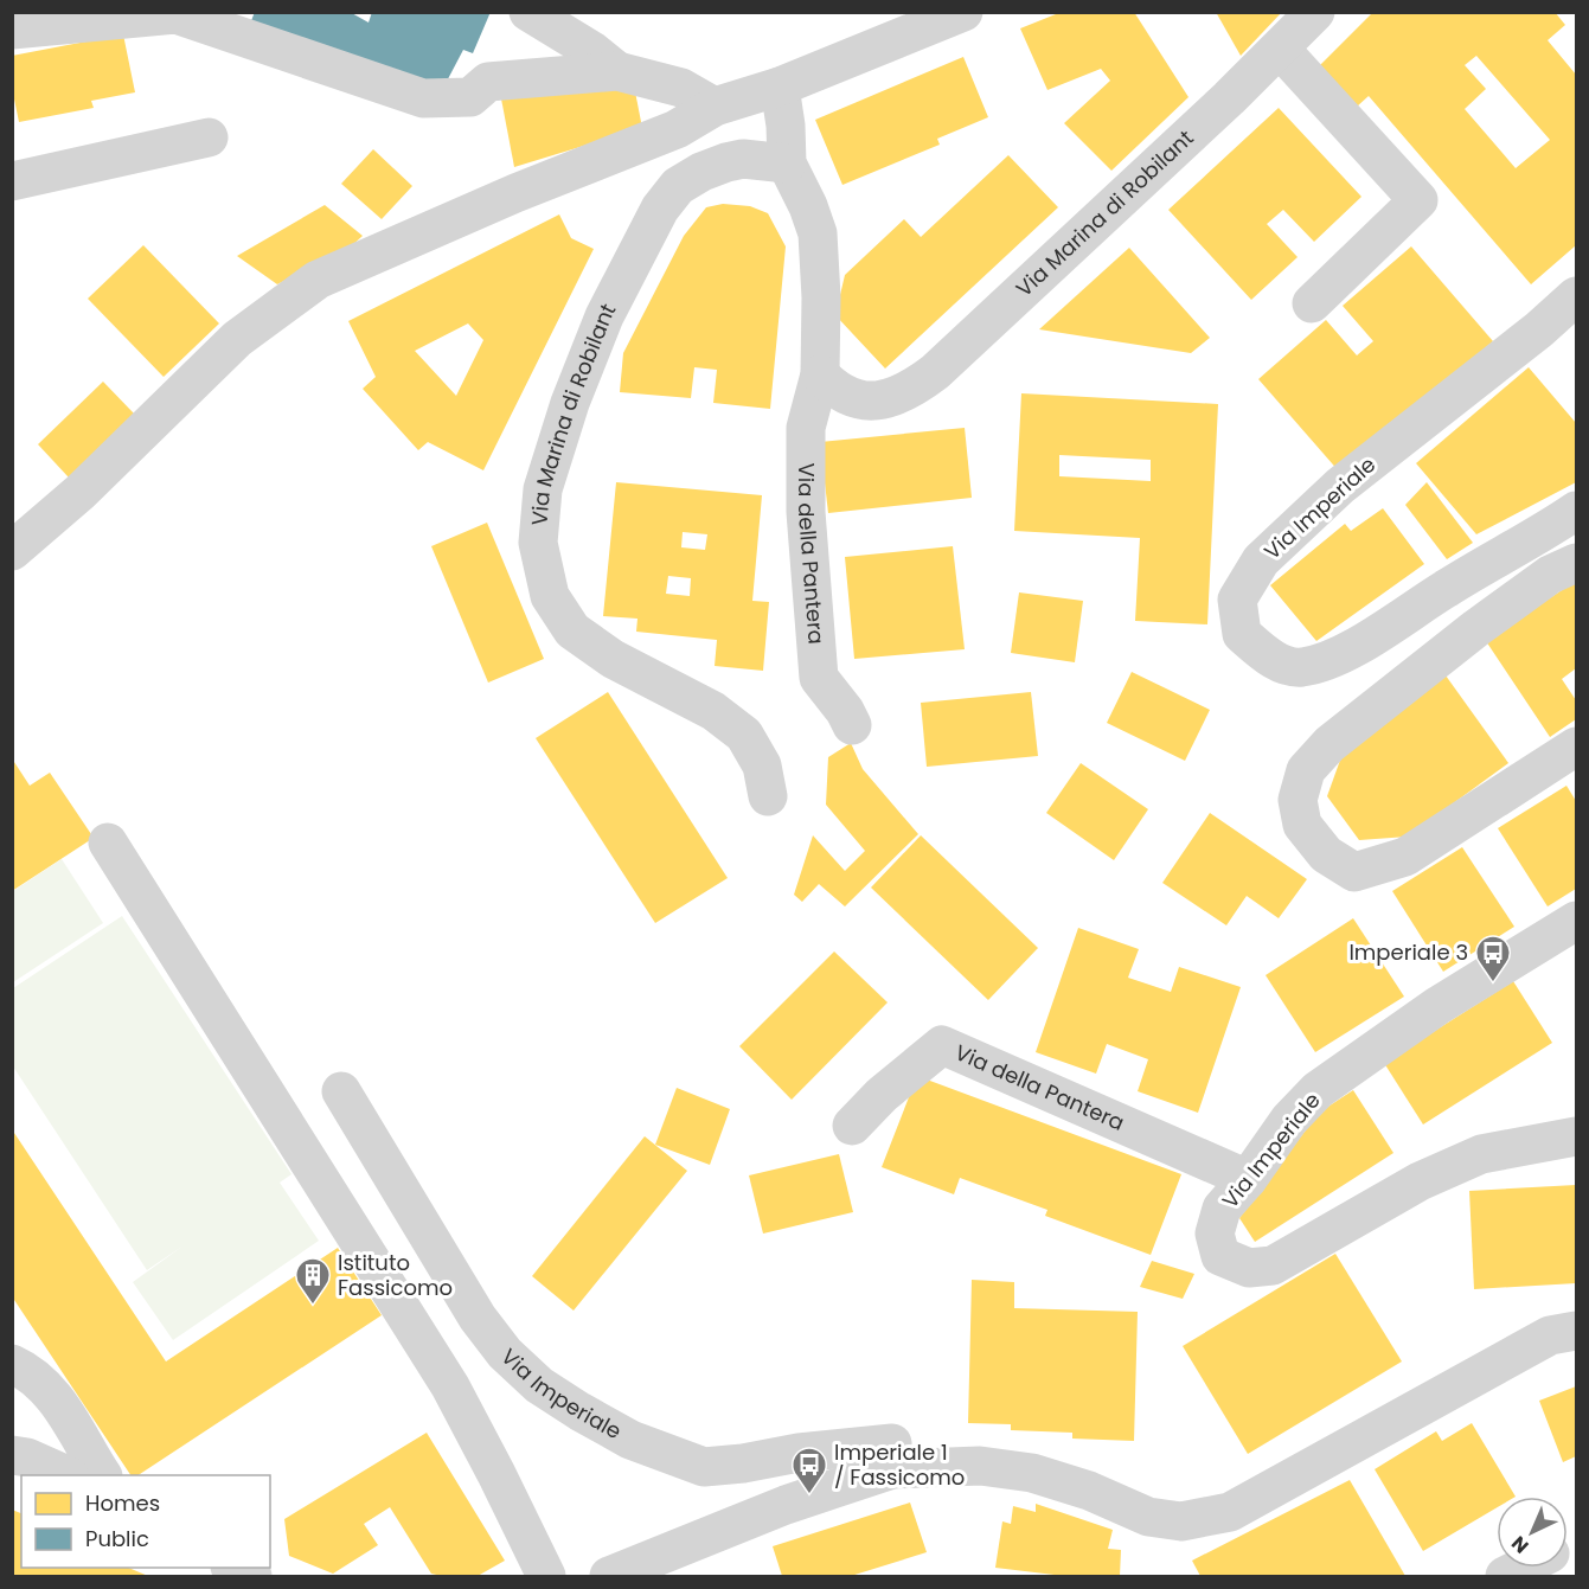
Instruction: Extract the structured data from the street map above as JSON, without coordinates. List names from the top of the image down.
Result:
{
  "streets": {
    "street": ["Via Marina di Robilant", "Via Imperiale", "Via della Pantera"]
  },
  "crossings": [
    ["Via Marina di Robilant", "Via della Pantera"],
    ["Via Imperiale", "Via della Pantera"]
  ],
  "places": {
    "bus stop": ["Imperiale 3", "Imperiale 1 / Fassicomo"],
    "building": ["Istituto Fassicomo"]
  },
  "legend": ["Homes", "Public"],
  "north": "bottom left"
}
